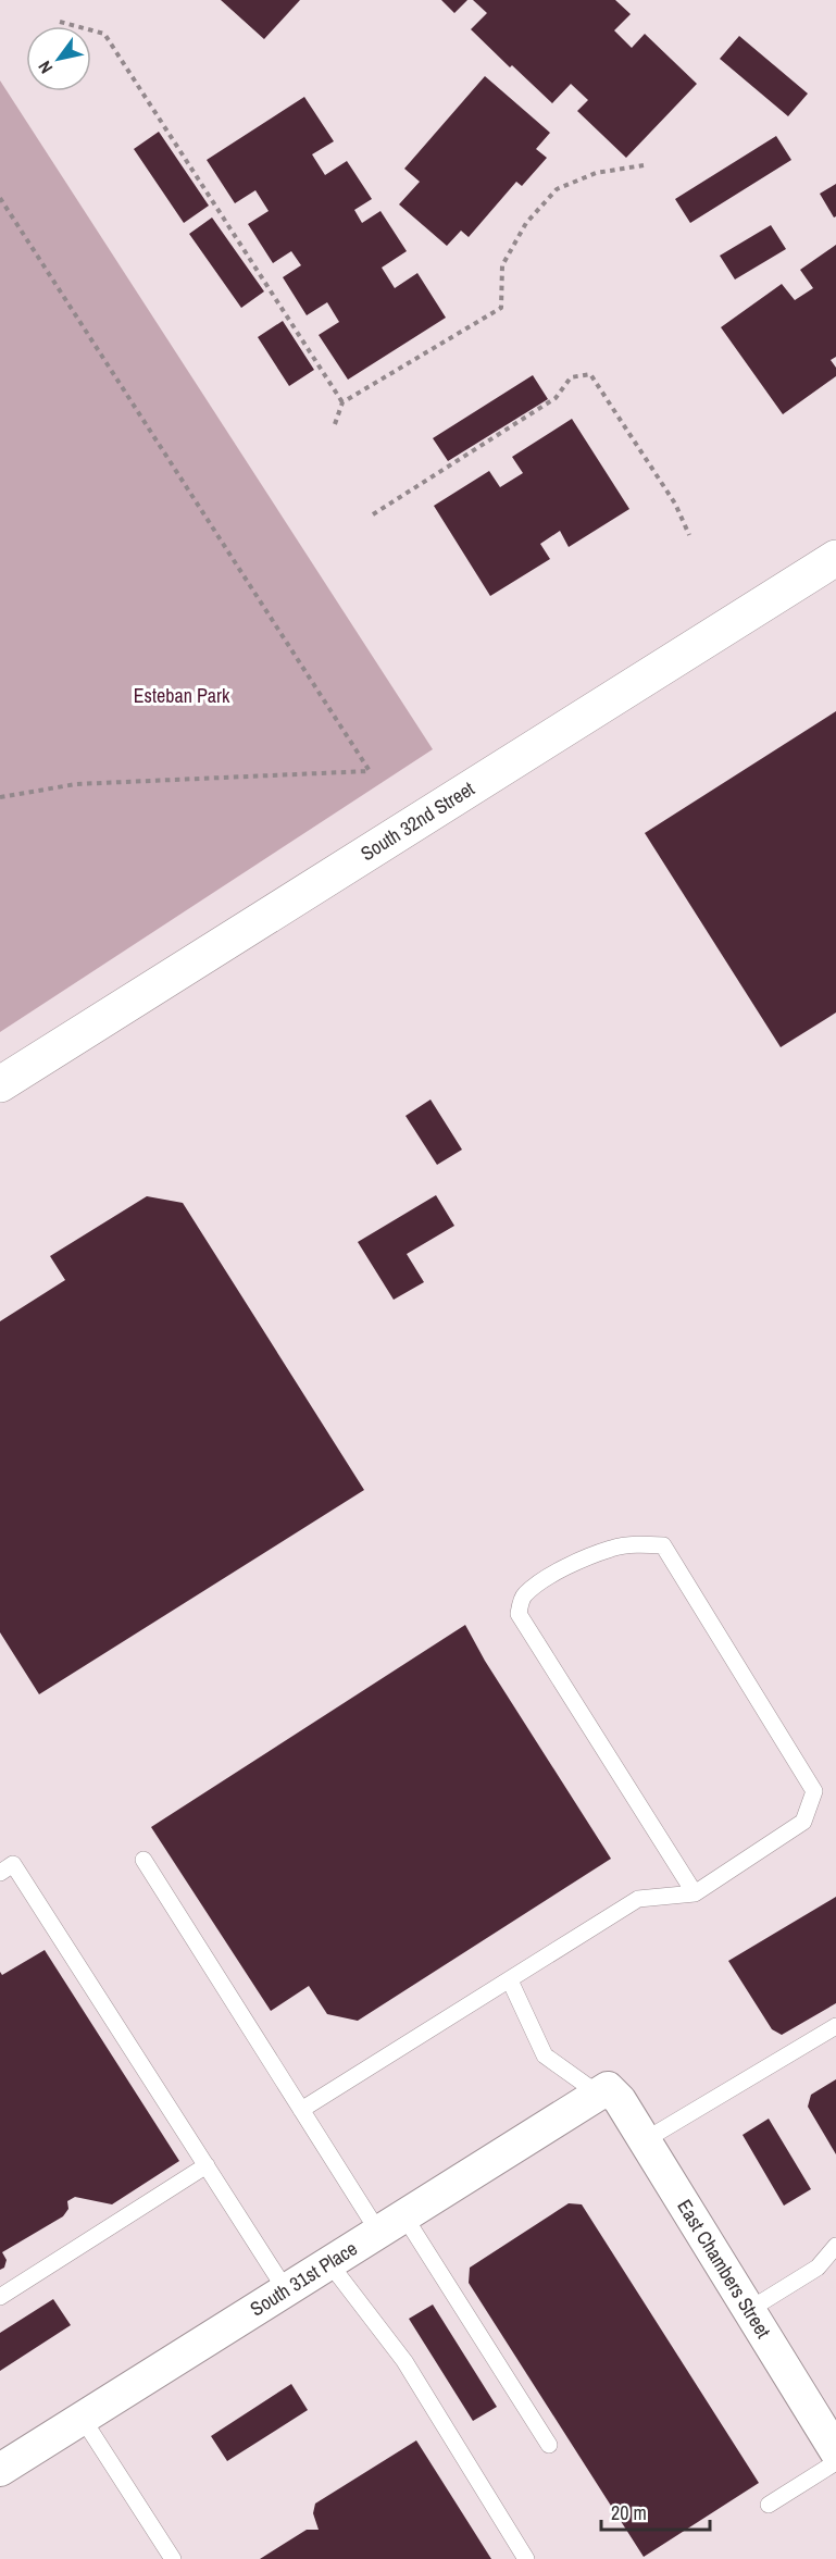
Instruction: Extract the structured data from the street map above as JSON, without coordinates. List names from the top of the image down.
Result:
{
  "streets": {
    "main road": ["South 32nd Street"],
    "street": ["East Chambers Street", "South 31st Place"]
  },
  "crossings": [
    ["East Chambers Street", "South 31st Place"]
  ],
  "parks": ["Esteban Park"],
  "scale_bar": "20 m",
  "north": "bottom left"
}
